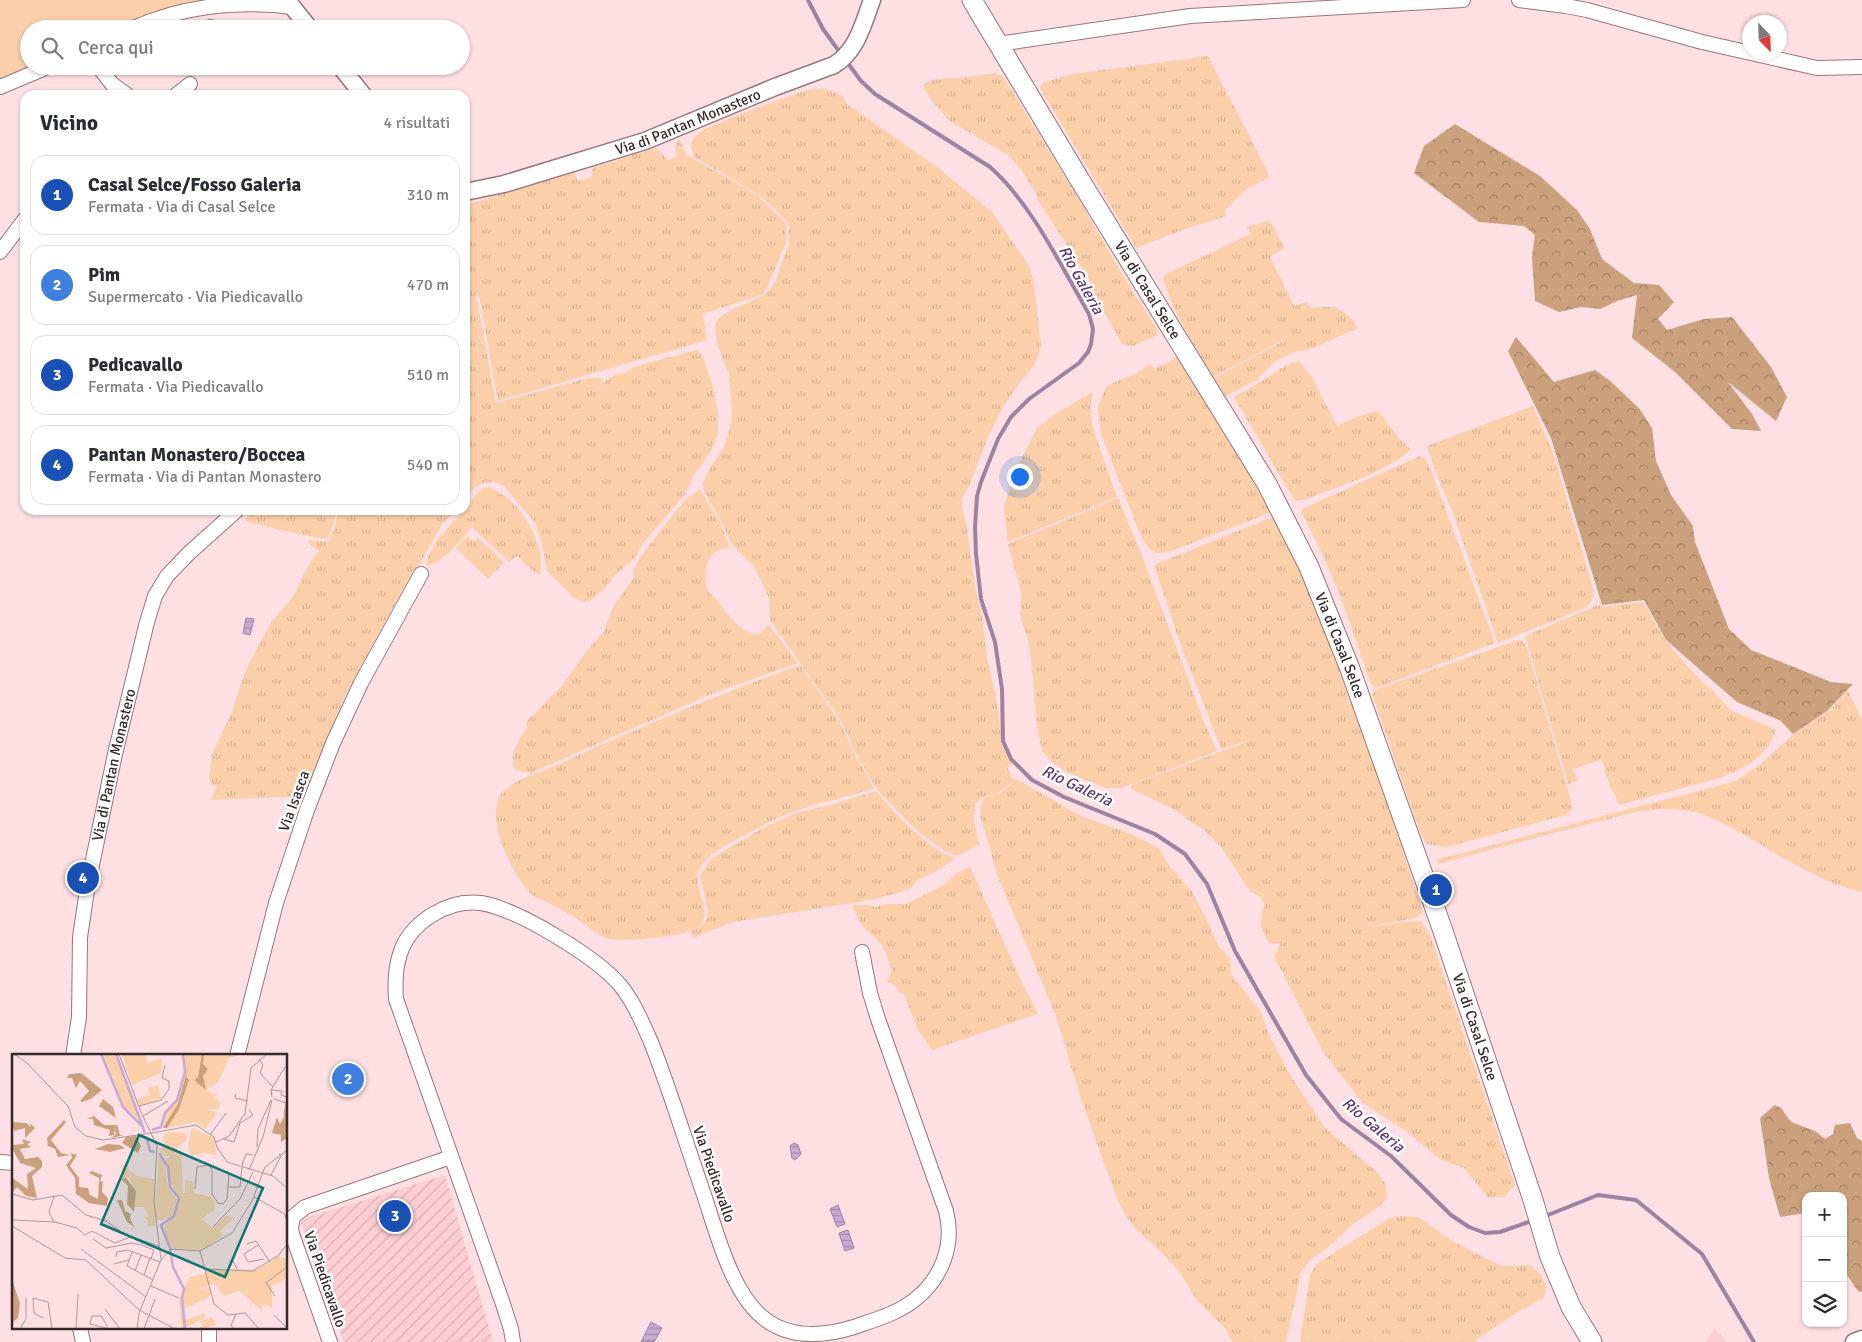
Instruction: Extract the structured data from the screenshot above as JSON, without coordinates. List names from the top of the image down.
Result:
{
  "streets": {
    "main road": ["Via di Casal Selce"],
    "street": ["Via di Pantan Monastero", "Via Isasca", "Via Piedicavallo"]
  },
  "water": ["Rio Galeria"],
  "north": "bottom right",
  "page": {
    "search": "Cerca qui",
    "heading": ["Vicino", "4 risultati"],
    "list": [
      {
        "mark": "1",
        "name": "Casal Selce/Fosso Galeria",
        "note": "Fermata · Via di Casal Selce",
        "value": "310 m"
      },
      {
        "mark": "2",
        "name": "Pim",
        "note": "Supermercato · Via Piedicavallo",
        "value": "470 m"
      },
      {
        "mark": "3",
        "name": "Pedicavallo",
        "note": "Fermata · Via Piedicavallo",
        "value": "510 m"
      },
      {
        "mark": "4",
        "name": "Pantan Monastero/Boccea",
        "note": "Fermata · Via di Pantan Monastero",
        "value": "540 m"
      }
    ],
    "pins": [
      "4",
      "1",
      "2",
      "3"
    ],
    "map_buttons": ["+", "−"]
  }
}
